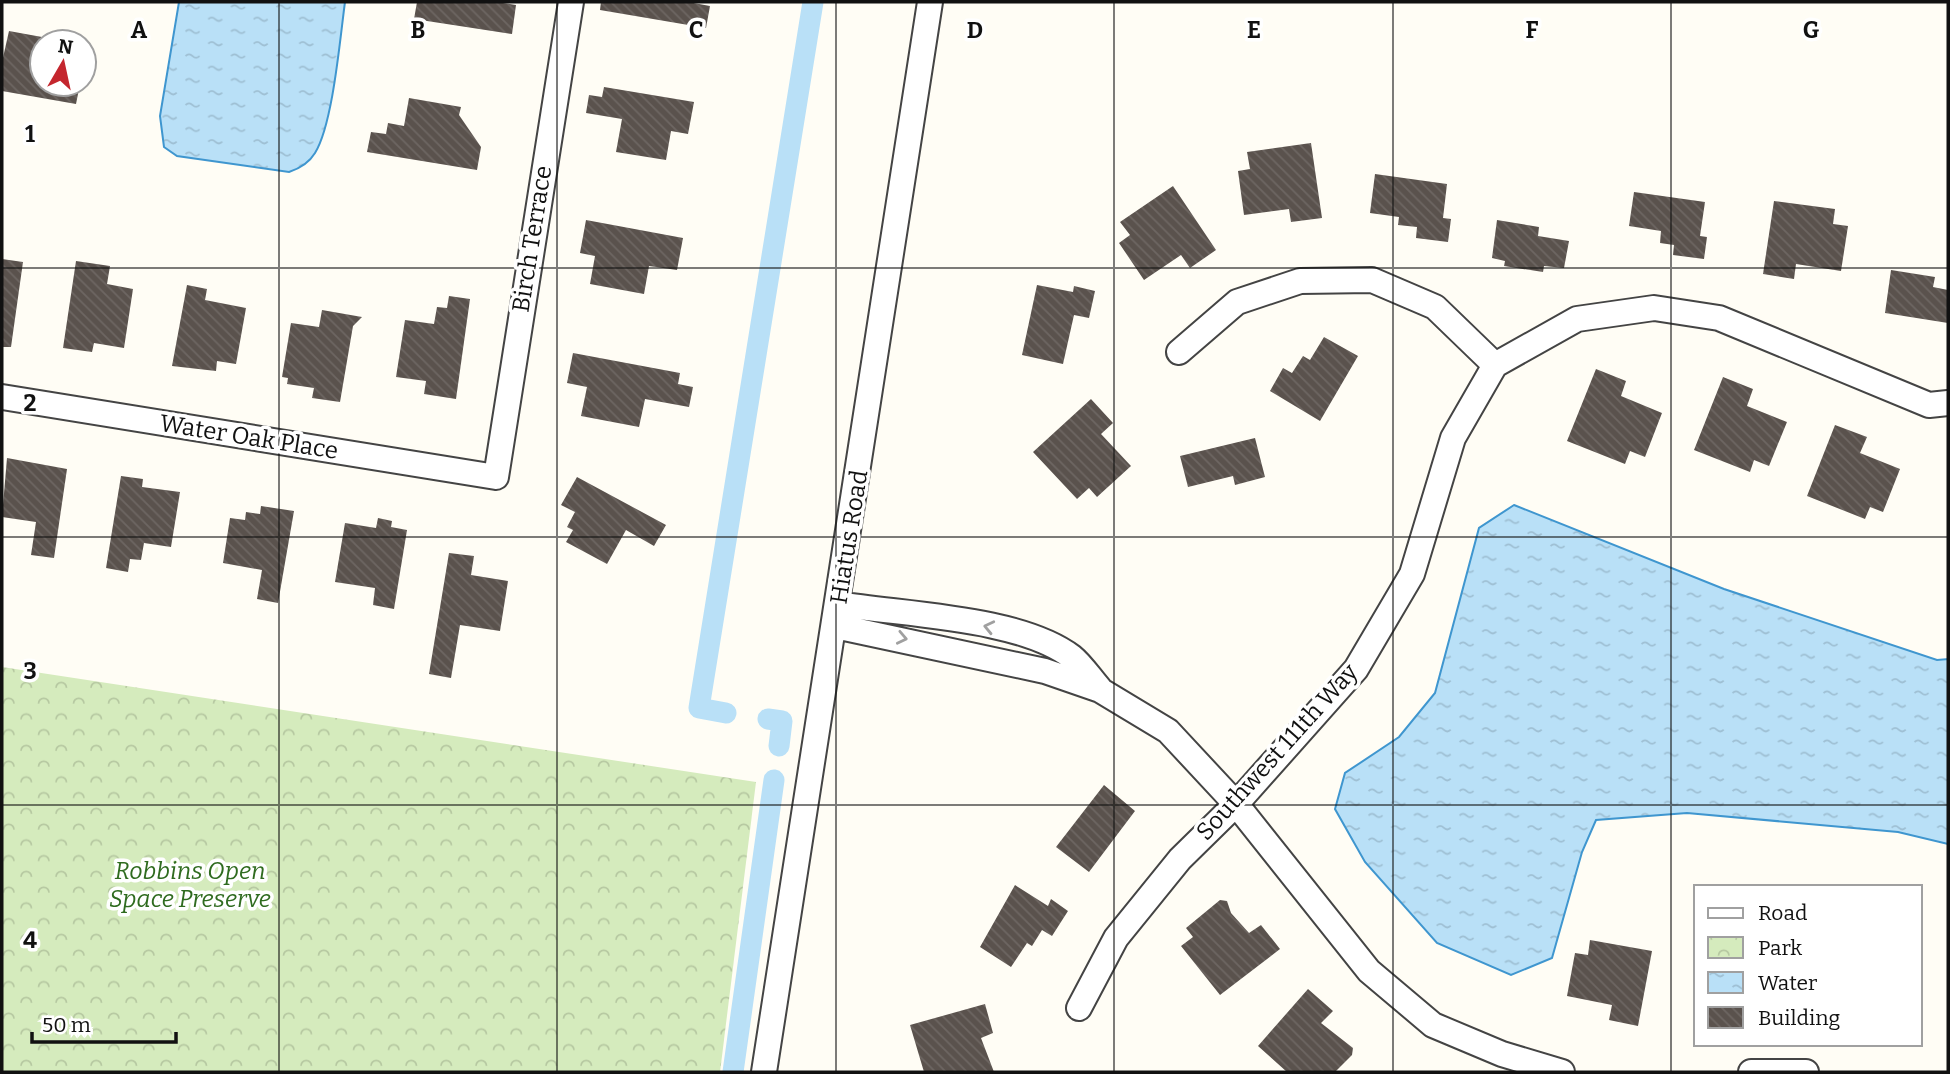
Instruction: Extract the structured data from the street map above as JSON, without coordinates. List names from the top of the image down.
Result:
{
  "streets": {
    "street": [
      "Birch Terrace",
      "Water Oak Place",
      "Hiatus Road",
      "Southwest 111th Way"
    ]
  },
  "crossings": [
    ["Birch Terrace", "Water Oak Place"]
  ],
  "parks": ["Robbins Open Space Preserve"],
  "legend": [
    "Road",
    "Park",
    "Water",
    "Building"
  ],
  "scale_bar": "50 m",
  "north": "top",
  "grid": {
    "columns": [
      "A",
      "B",
      "C",
      "D",
      "E",
      "F",
      "G"
    ],
    "rows": [
      "1",
      "2",
      "3",
      "4"
    ]
  }
}
